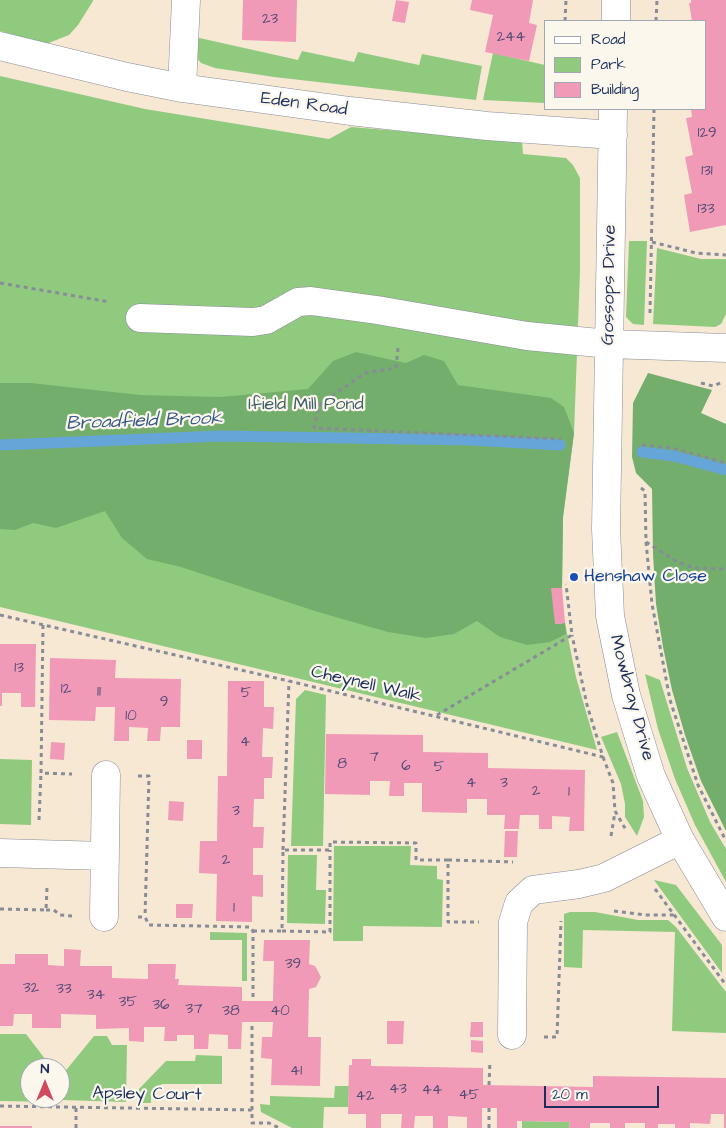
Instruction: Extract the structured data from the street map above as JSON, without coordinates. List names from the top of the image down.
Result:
{
  "streets": {
    "street": ["Eden Road", "Gossops Drive", "Mowbray Drive"],
    "path": ["Cheynell Walk", "Apsley Court"]
  },
  "crossings": [
    ["Eden Road", "Gossops Drive"],
    ["Gossops Drive", "Mowbray Drive"]
  ],
  "water": ["Broadfield Brook"],
  "parks": ["Ifield Mill Pond"],
  "places": ["Henshaw Close"],
  "house_numbers": [
    "23",
    "244",
    "129",
    "131",
    "133",
    "13",
    "12",
    "11",
    "5",
    "9",
    "10",
    "4",
    "7",
    "8",
    "6",
    "5",
    "4",
    "3",
    "2",
    "1",
    "3",
    "2",
    "1",
    "39",
    "32",
    "33",
    "34",
    "35",
    "36",
    "37",
    "38",
    "40",
    "41",
    "43",
    "44",
    "45",
    "42"
  ],
  "legend": ["Road", "Park", "Building"],
  "scale_bar": "20 m",
  "north": "top"
}
